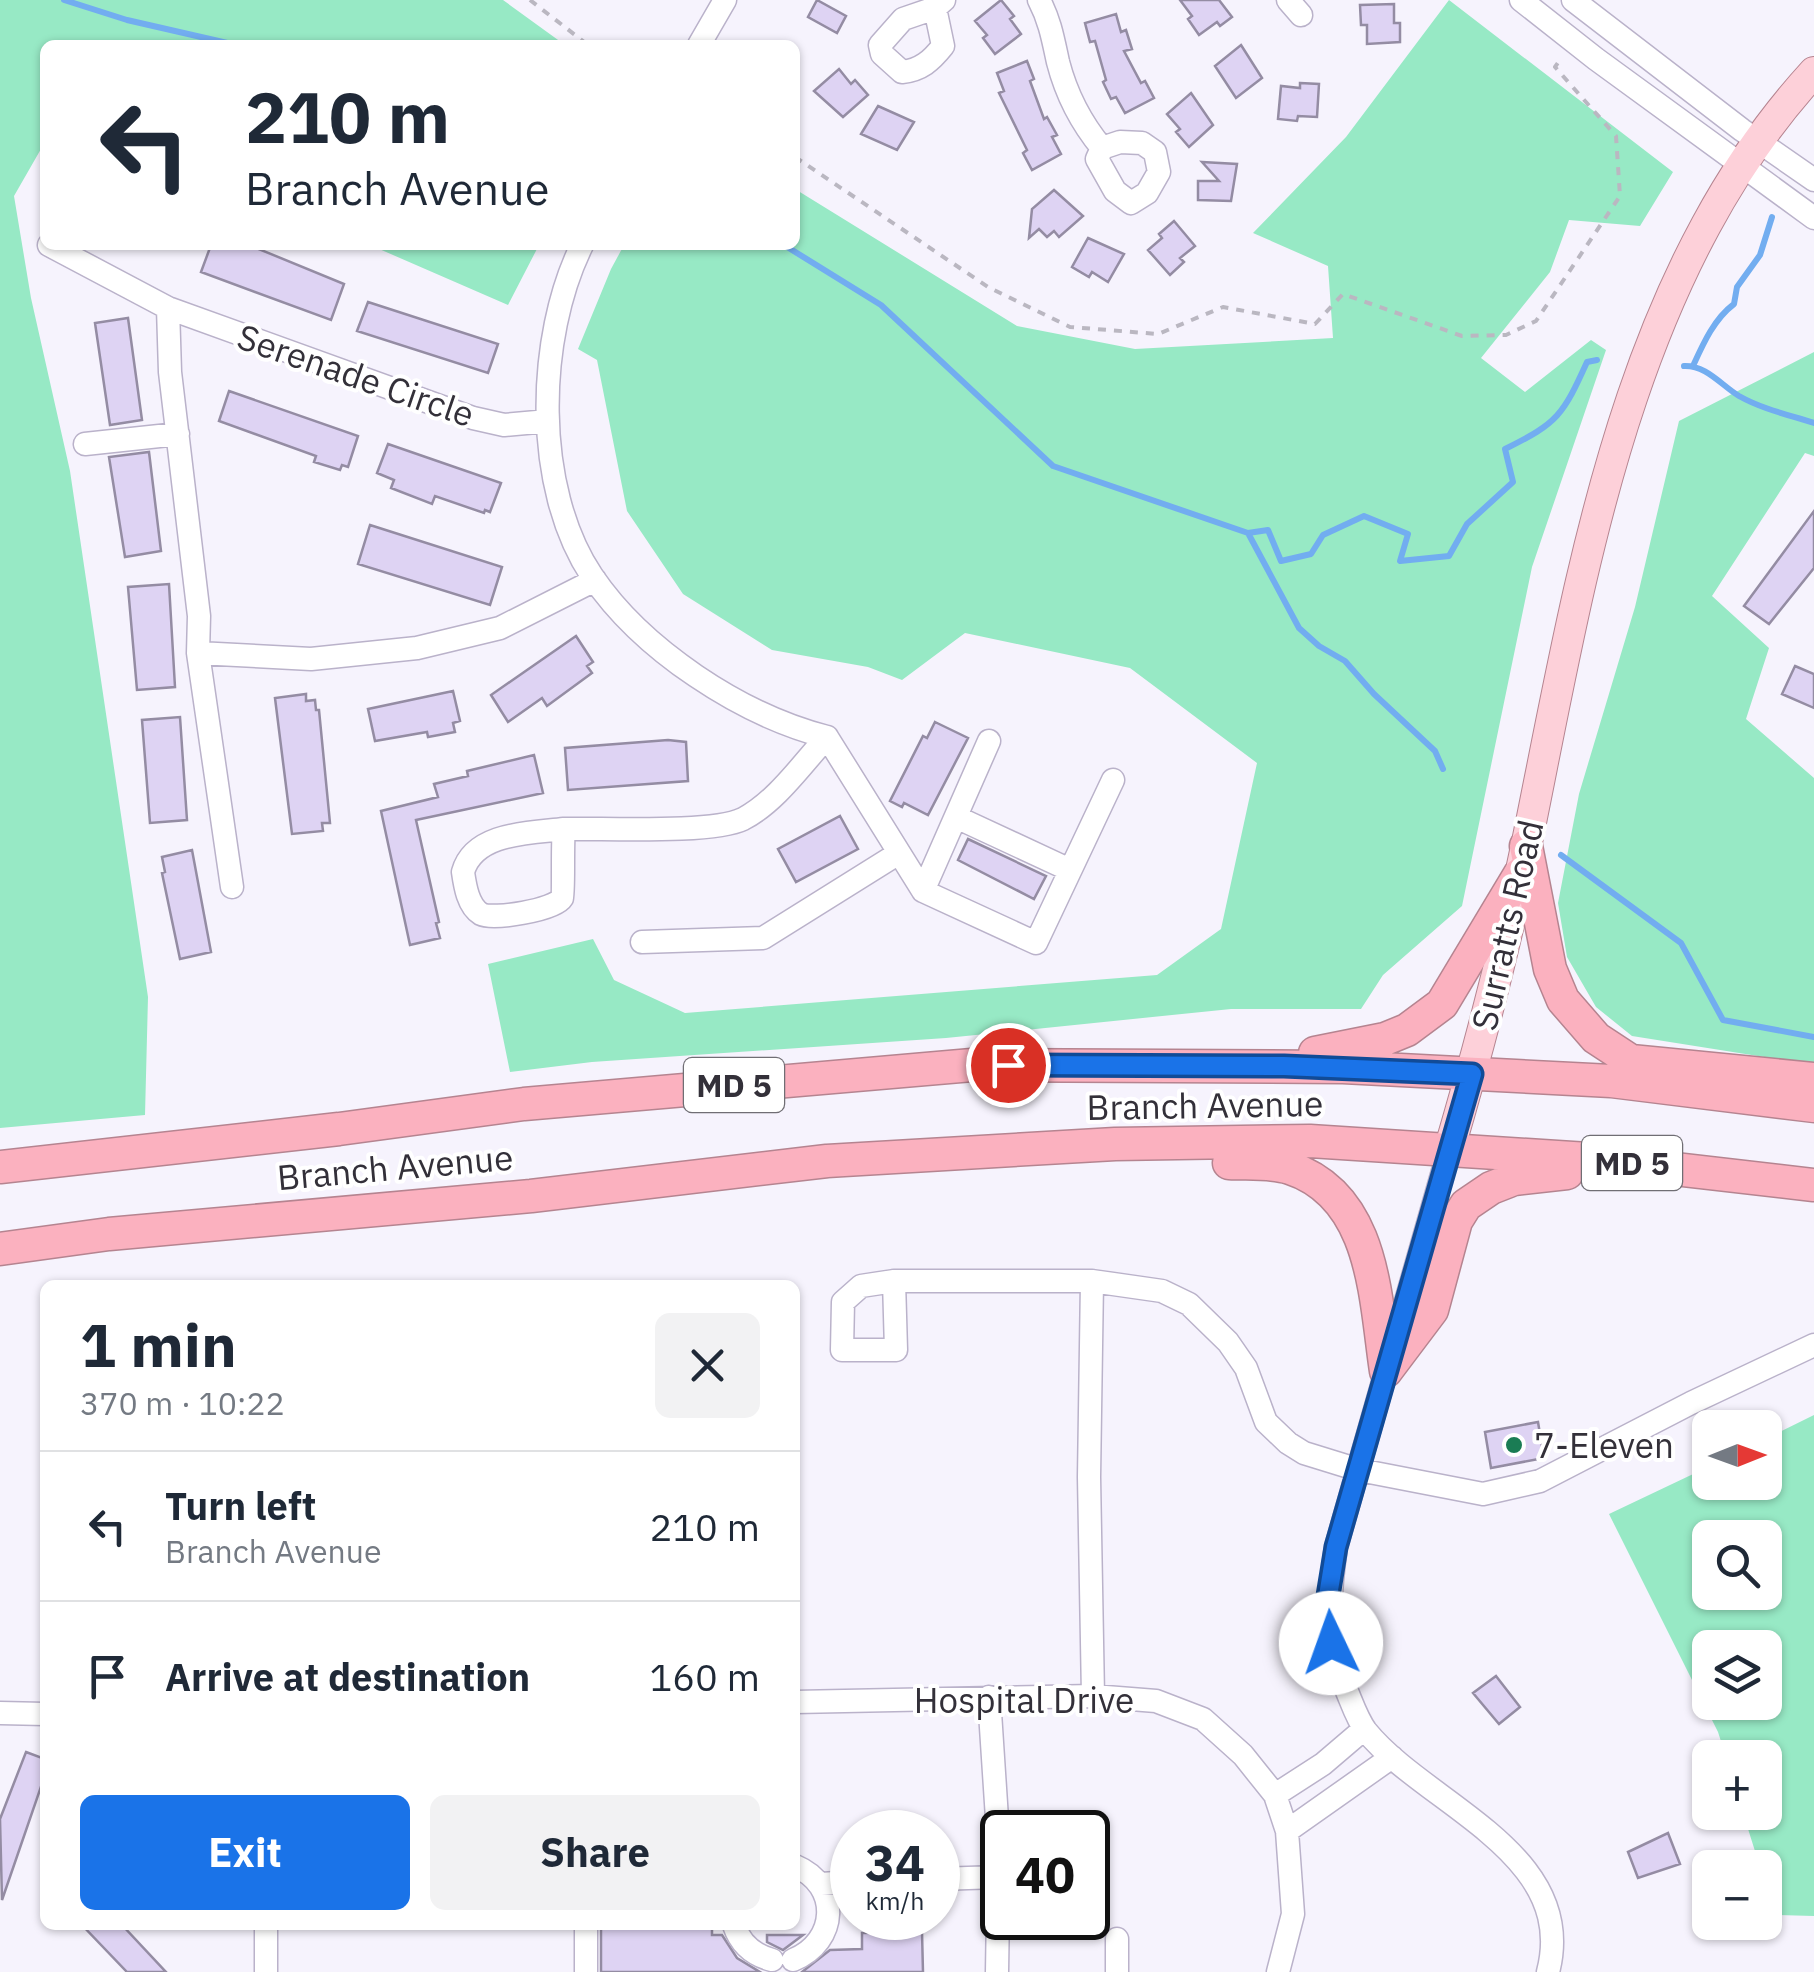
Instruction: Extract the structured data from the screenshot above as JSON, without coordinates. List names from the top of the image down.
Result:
{
  "streets": {
    "highway": ["MD 5", "Branch Avenue"],
    "main road": ["Surratts Road"],
    "street": ["Serenade Circle", "Hospital Drive"]
  },
  "crossings": [
    ["Surratts Road", "Branch Avenue"]
  ],
  "places": ["7-Eleven"],
  "north": "right",
  "page": {
    "turn": ["210 m", "Branch Avenue"],
    "heading": ["1 min", "370 m · 10:22"],
    "map_buttons": ["+", "−"],
    "list": [
      {
        "name": "Turn left",
        "note": "Branch Avenue",
        "value": "210 m"
      },
      {
        "name": "Arrive at destination",
        "value": "160 m"
      }
    ],
    "buttons": ["Exit", "Share"],
    "speed": "34 km/h",
    "limit": "40"
  }
}
